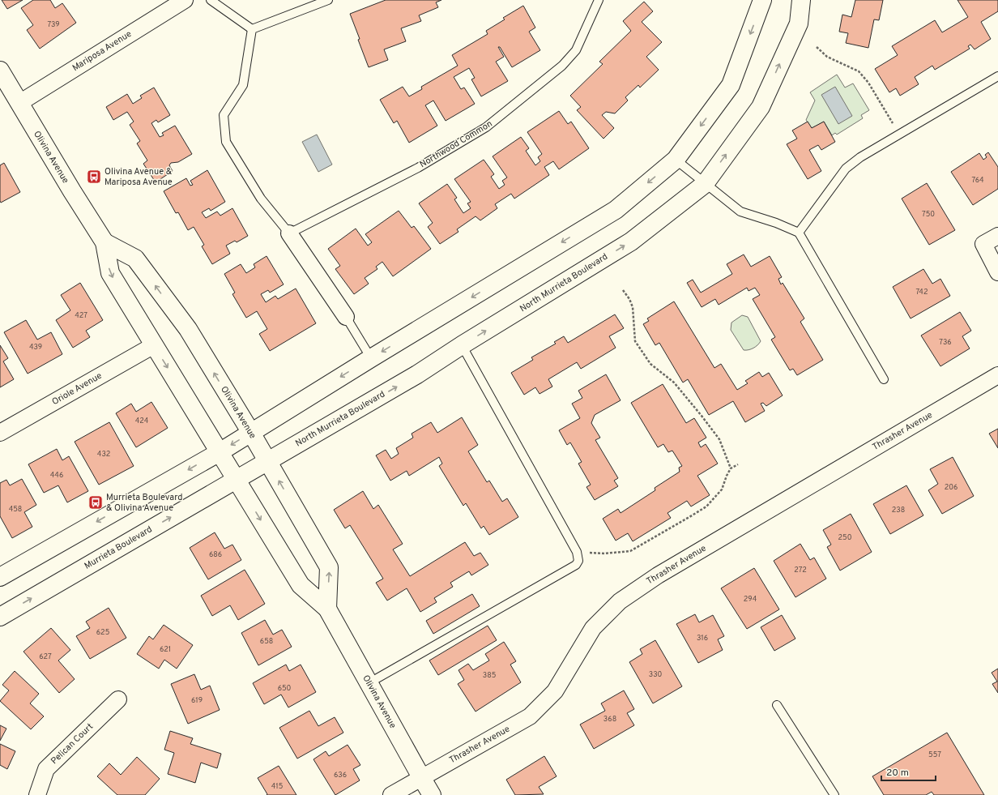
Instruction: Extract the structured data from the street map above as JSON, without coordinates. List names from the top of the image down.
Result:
{
  "streets": {
    "main road": ["Olivina Avenue", "North Murrieta Boulevard", "Murrieta Boulevard"],
    "street": [
      "Mariposa Avenue",
      "Oriole Avenue",
      "Thrasher Avenue",
      "Pelican Court"
    ],
    "lane": ["Northwood Common"]
  },
  "crossings": [
    ["Mariposa Avenue", "Olivina Avenue"],
    ["Olivina Avenue", "North Murrieta Boulevard"],
    ["Olivina Avenue", "Oriole Avenue"],
    ["Olivina Avenue", "Thrasher Avenue"],
    ["Olivina Avenue", "Murrieta Boulevard"],
    ["North Murrieta Boulevard", "Murrieta Boulevard"]
  ],
  "places": {
    "bus stop": ["Olivina Avenue & Mariposa Avenue", "Murrieta Boulevard & Olivina Avenue"]
  },
  "house_numbers": [
    "739",
    "764",
    "750",
    "742",
    "427",
    "736",
    "439",
    "424",
    "432",
    "446",
    "206",
    "458",
    "238",
    "250",
    "686",
    "272",
    "294",
    "625",
    "316",
    "658",
    "621",
    "627",
    "330",
    "385",
    "650",
    "619",
    "368",
    "557",
    "636",
    "415"
  ],
  "scale_bar": "20 m"
}
